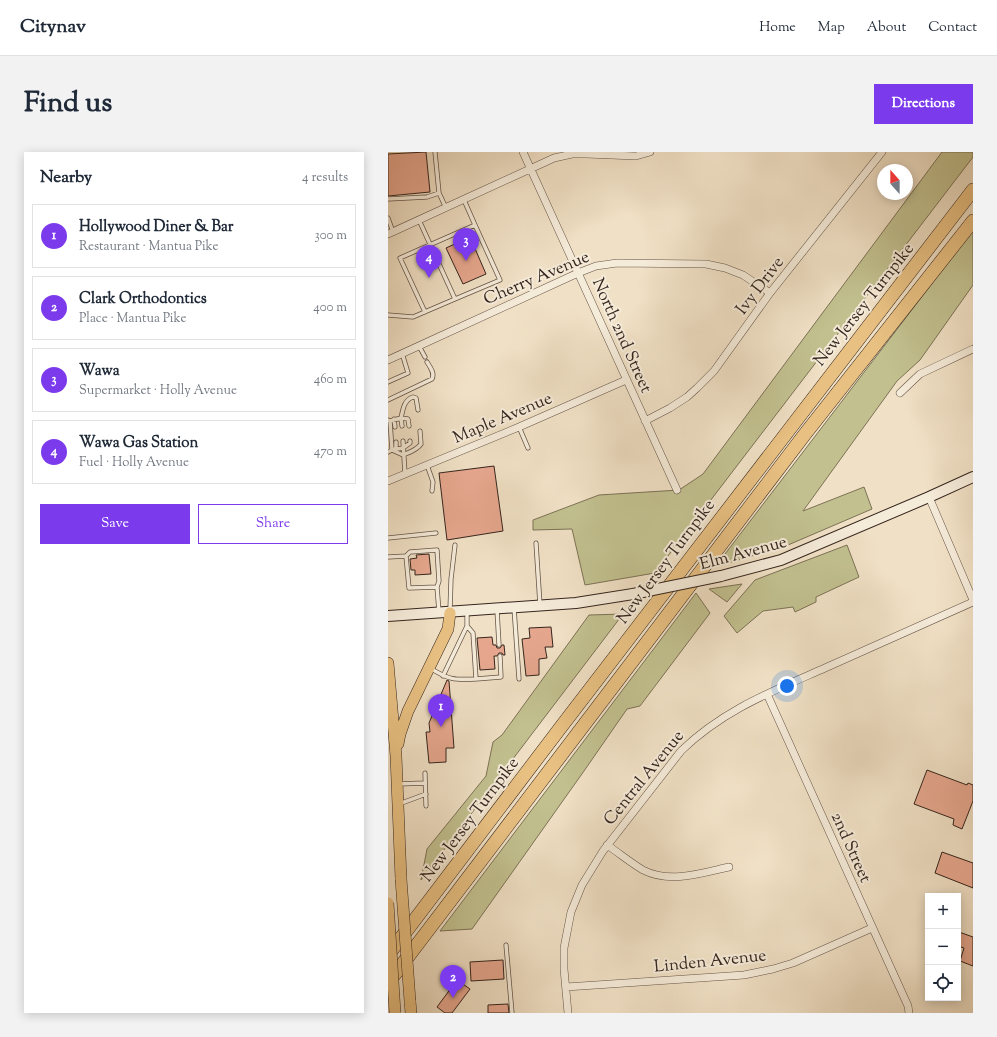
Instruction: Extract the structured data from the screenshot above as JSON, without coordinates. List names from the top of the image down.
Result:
{
  "streets": {
    "highway": ["New Jersey Turnpike"],
    "main road": ["Elm Avenue"],
    "street": [
      "Cherry Avenue",
      "Ivy Drive",
      "North 2nd Street",
      "Maple Avenue",
      "Central Avenue",
      "2nd Street",
      "Linden Avenue"
    ]
  },
  "crossings": [
    ["Cherry Avenue", "Ivy Drive"],
    ["Cherry Avenue", "North 2nd Street"],
    ["Ivy Drive", "North 2nd Street"],
    ["North 2nd Street", "Maple Avenue"],
    ["Central Avenue", "2nd Street"],
    ["Central Avenue", "Linden Avenue"],
    ["2nd Street", "Linden Avenue"]
  ],
  "north": "top",
  "page": {
    "header": "Citynav",
    "nav": [
      "Home",
      "Map",
      "About",
      "Contact"
    ],
    "title": "Find us",
    "buttons": [
      "Directions",
      ["Save", "Share"]
    ],
    "heading": ["Nearby", "4 results"],
    "list": [
      {
        "mark": "1",
        "name": "Hollywood Diner & Bar",
        "note": "Restaurant · Mantua Pike",
        "value": "300 m"
      },
      {
        "mark": "2",
        "name": "Clark Orthodontics",
        "note": "Place · Mantua Pike",
        "value": "400 m"
      },
      {
        "mark": "3",
        "name": "Wawa",
        "note": "Supermarket · Holly Avenue",
        "value": "460 m"
      },
      {
        "mark": "4",
        "name": "Wawa Gas Station",
        "note": "Fuel · Holly Avenue",
        "value": "470 m"
      }
    ],
    "pins": [
      "3",
      "4",
      "1",
      "2"
    ],
    "map_buttons": ["+", "−"]
  }
}
